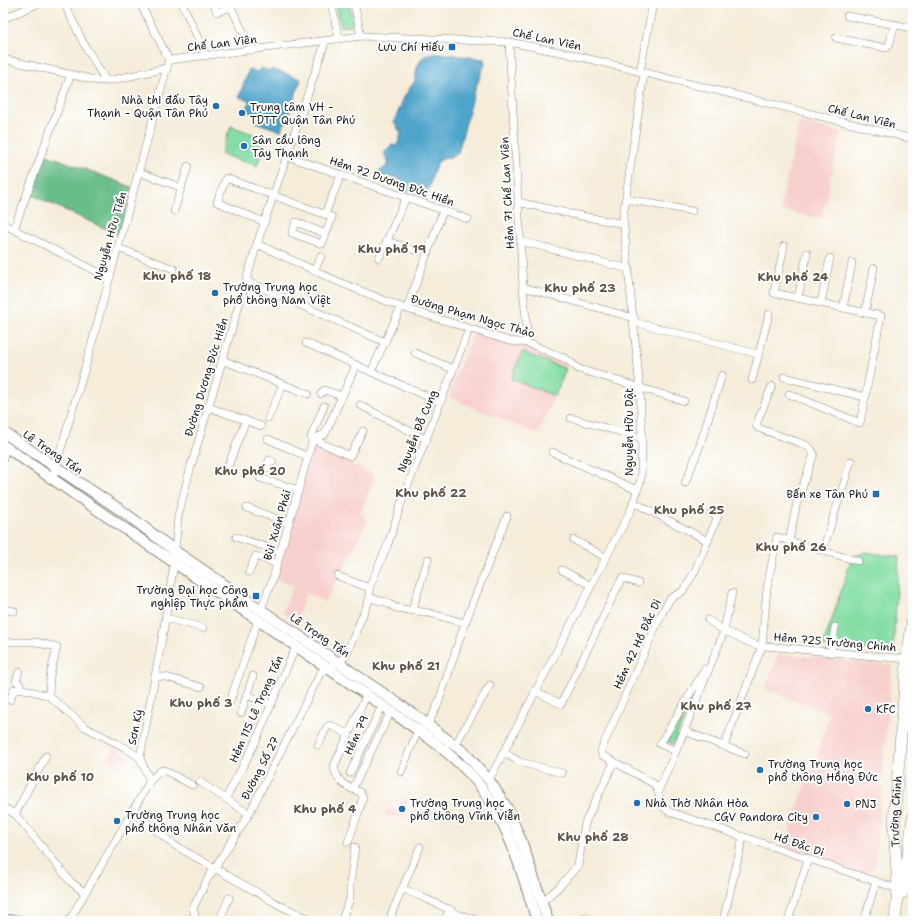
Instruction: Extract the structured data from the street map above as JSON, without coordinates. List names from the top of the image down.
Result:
{
  "streets": {
    "main road": ["Lê Trọng Tấn", "Trường Chinh"],
    "street": [
      "Chế Lan Viên",
      "Hẻm 72 Dương Đức Hiền",
      "Hẻm 71 Chế Lan Viên",
      "Nguyễn Hữu Tiến",
      "Đường Phạm Ngọc Thảo",
      "Đường Dương Đức Hiền",
      "Nguyễn Đỗ Cung",
      "Nguyễn Hữu Dật",
      "Bùi Xuân Phái",
      "Hẻm 725 Trường Chinh",
      "Hẻm 42 Hồ Đắc Di",
      "Hẻm 115 Lê Trọng Tấn",
      "Sơn Kỳ",
      "Hẻm 79",
      "Đường Số 27",
      "Hồ Đắc Di"
    ]
  },
  "crossings": [
    ["Chế Lan Viên", "Hẻm 71 Chế Lan Viên"],
    ["Chế Lan Viên", "Nguyễn Hữu Tiến"],
    ["Chế Lan Viên", "Đường Dương Đức Hiền"],
    ["Chế Lan Viên", "Nguyễn Hữu Dật"],
    ["Hẻm 72 Dương Đức Hiền", "Đường Dương Đức Hiền"],
    ["Hẻm 71 Chế Lan Viên", "Đường Phạm Ngọc Thảo"],
    ["Nguyễn Hữu Tiến", "Lê Trọng Tấn"],
    ["Đường Phạm Ngọc Thảo", "Đường Dương Đức Hiền"],
    ["Đường Phạm Ngọc Thảo", "Nguyễn Đỗ Cung"],
    ["Đường Phạm Ngọc Thảo", "Nguyễn Hữu Dật"],
    ["Đường Dương Đức Hiền", "Lê Trọng Tấn"],
    ["Đường Dương Đức Hiền", "Sơn Kỳ"],
    ["Nguyễn Đỗ Cung", "Lê Trọng Tấn"],
    ["Nguyễn Đỗ Cung", "Đường Số 27"],
    ["Nguyễn Hữu Dật", "Lê Trọng Tấn"],
    ["Lê Trọng Tấn", "Bùi Xuân Phái"],
    ["Lê Trọng Tấn", "Hẻm 115 Lê Trọng Tấn"],
    ["Lê Trọng Tấn", "Sơn Kỳ"],
    ["Lê Trọng Tấn", "Hẻm 79"],
    ["Lê Trọng Tấn", "Đường Số 27"],
    ["Hẻm 725 Trường Chinh", "Trường Chinh"],
    ["Hẻm 42 Hồ Đắc Di", "Hồ Đắc Di"],
    ["Trường Chinh", "Hồ Đắc Di"]
  ],
  "districts": [
    "Khu phố 19",
    "Khu phố 18",
    "Khu phố 24",
    "Khu phố 23",
    "Khu phố 20",
    "Khu phố 22",
    "Khu phố 25",
    "Khu phố 26",
    "Khu phố 21",
    "Khu phố 3",
    "Khu phố 27",
    "Khu phố 10",
    "Khu phố 4",
    "Khu phố 28"
  ],
  "places": {
    "transit": ["Lưu Chí Hiếu", "Bến xe Tân Phú", "Trường Đại học Công nghiệp Thực phẩm"],
    "other": [
      "Nhà thi đấu Tây Thạnh - Quận Tân Phú",
      "Trung tâm VH - TDTT Quận Tân Phú",
      "Sân cầu lông Tây Thạnh",
      "Trường Trung học phổ thông Nam Việt",
      "KFC",
      "Trường Trung học phổ thông Hồng Đức",
      "Nhà Thờ Nhân Hòa",
      "PNJ",
      "Trường Trung học phổ thông Vĩnh Viễn",
      "CGV Pandora City",
      "Trường Trung học phổ thông Nhân Văn"
    ]
  }
}
